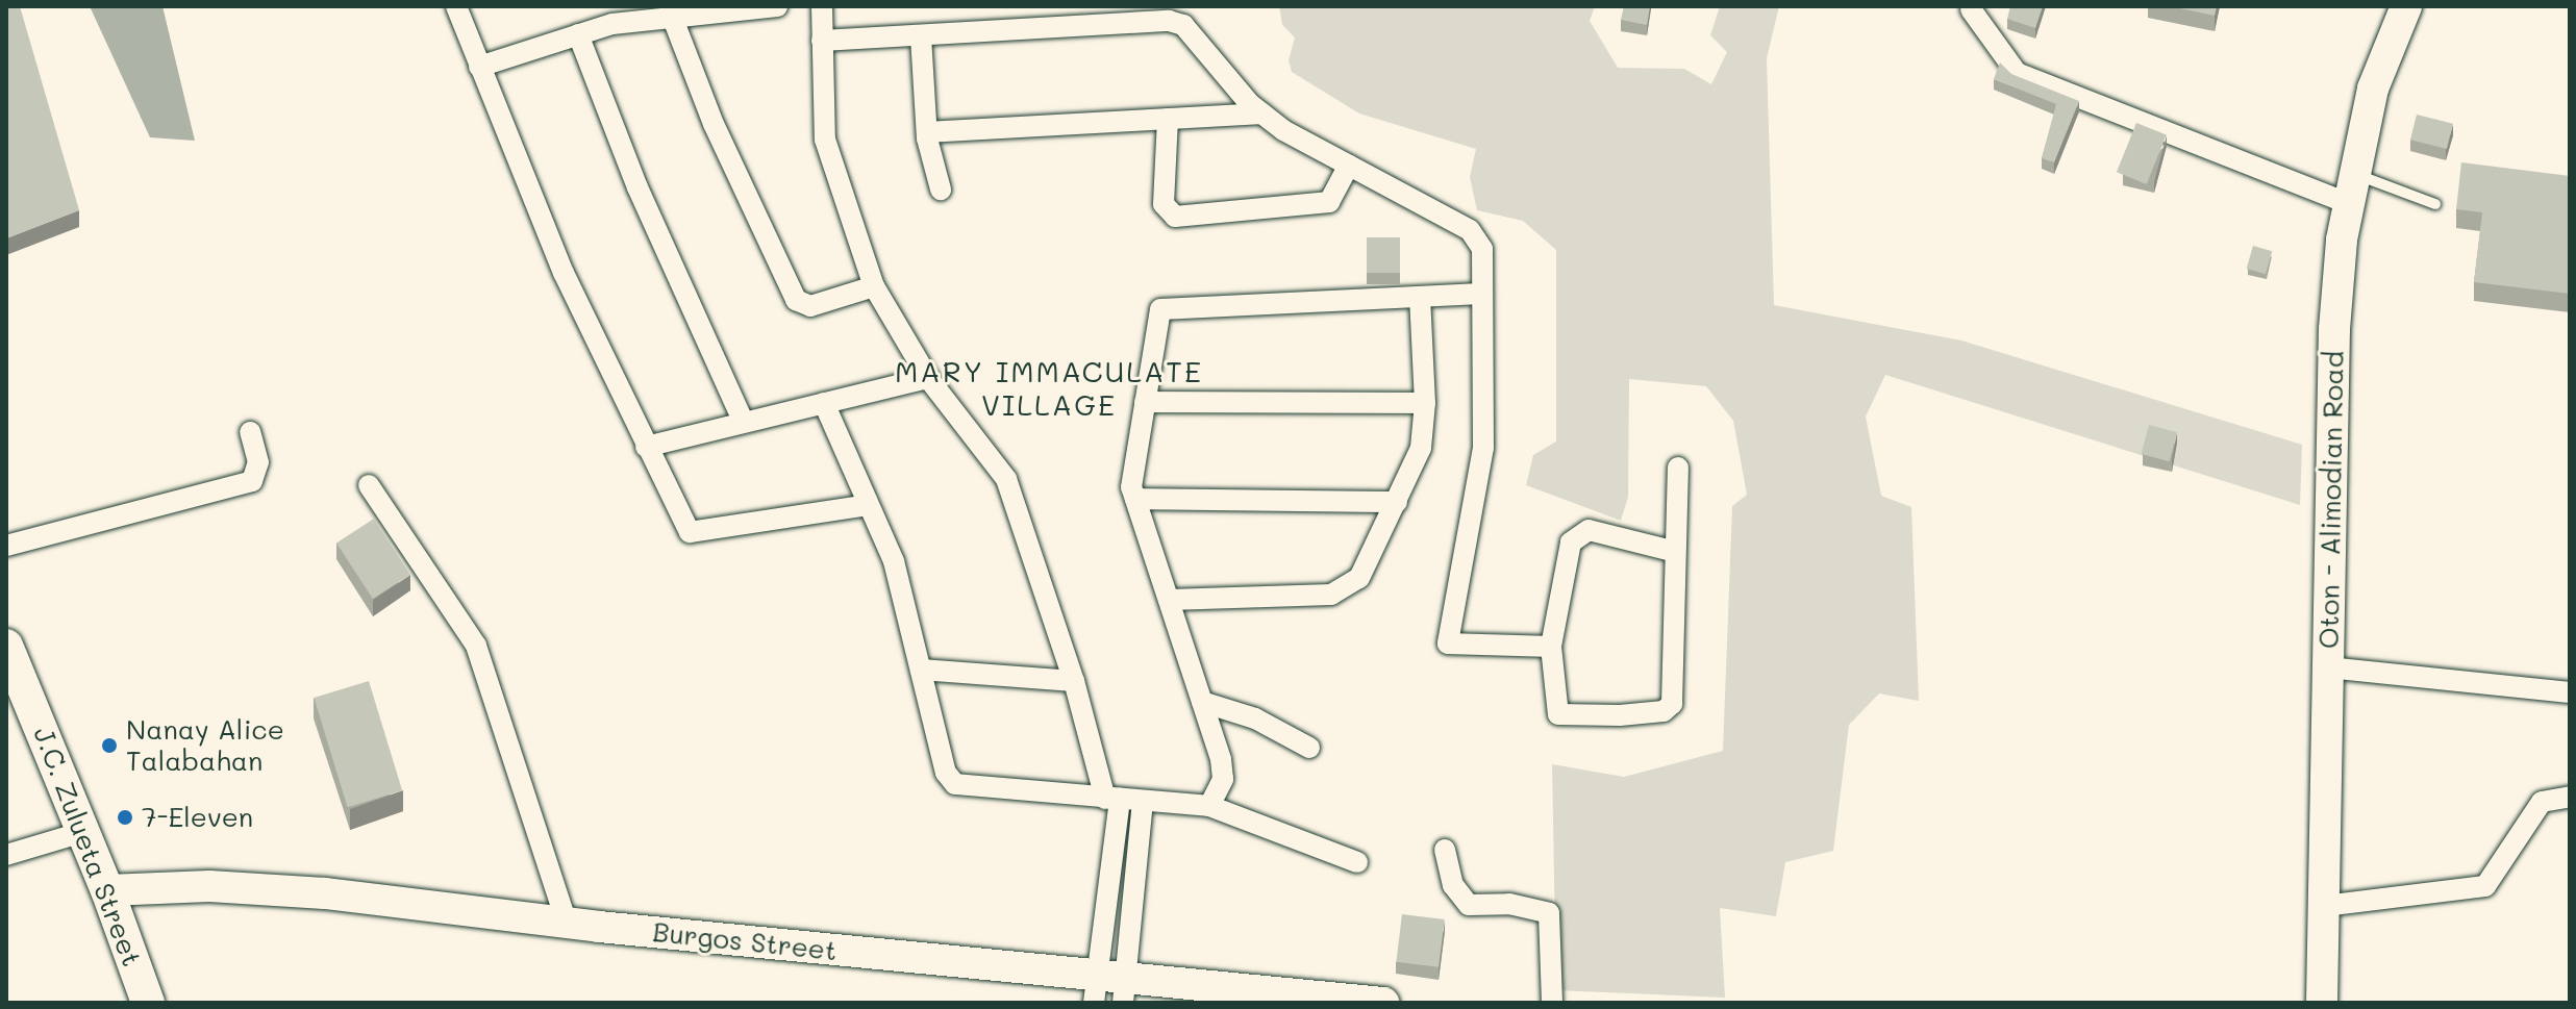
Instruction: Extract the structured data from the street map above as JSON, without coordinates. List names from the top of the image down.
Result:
{
  "streets": {
    "main road": ["J.C. Zulueta Street"],
    "street": ["Oton - Alimodian Road", "Burgos Street"]
  },
  "crossings": [
    ["J.C. Zulueta Street", "Burgos Street"]
  ],
  "districts": ["MARY IMMACULATE VILLAGE"],
  "places": ["Nanay Alice Talabahan", "7-Eleven"]
}
